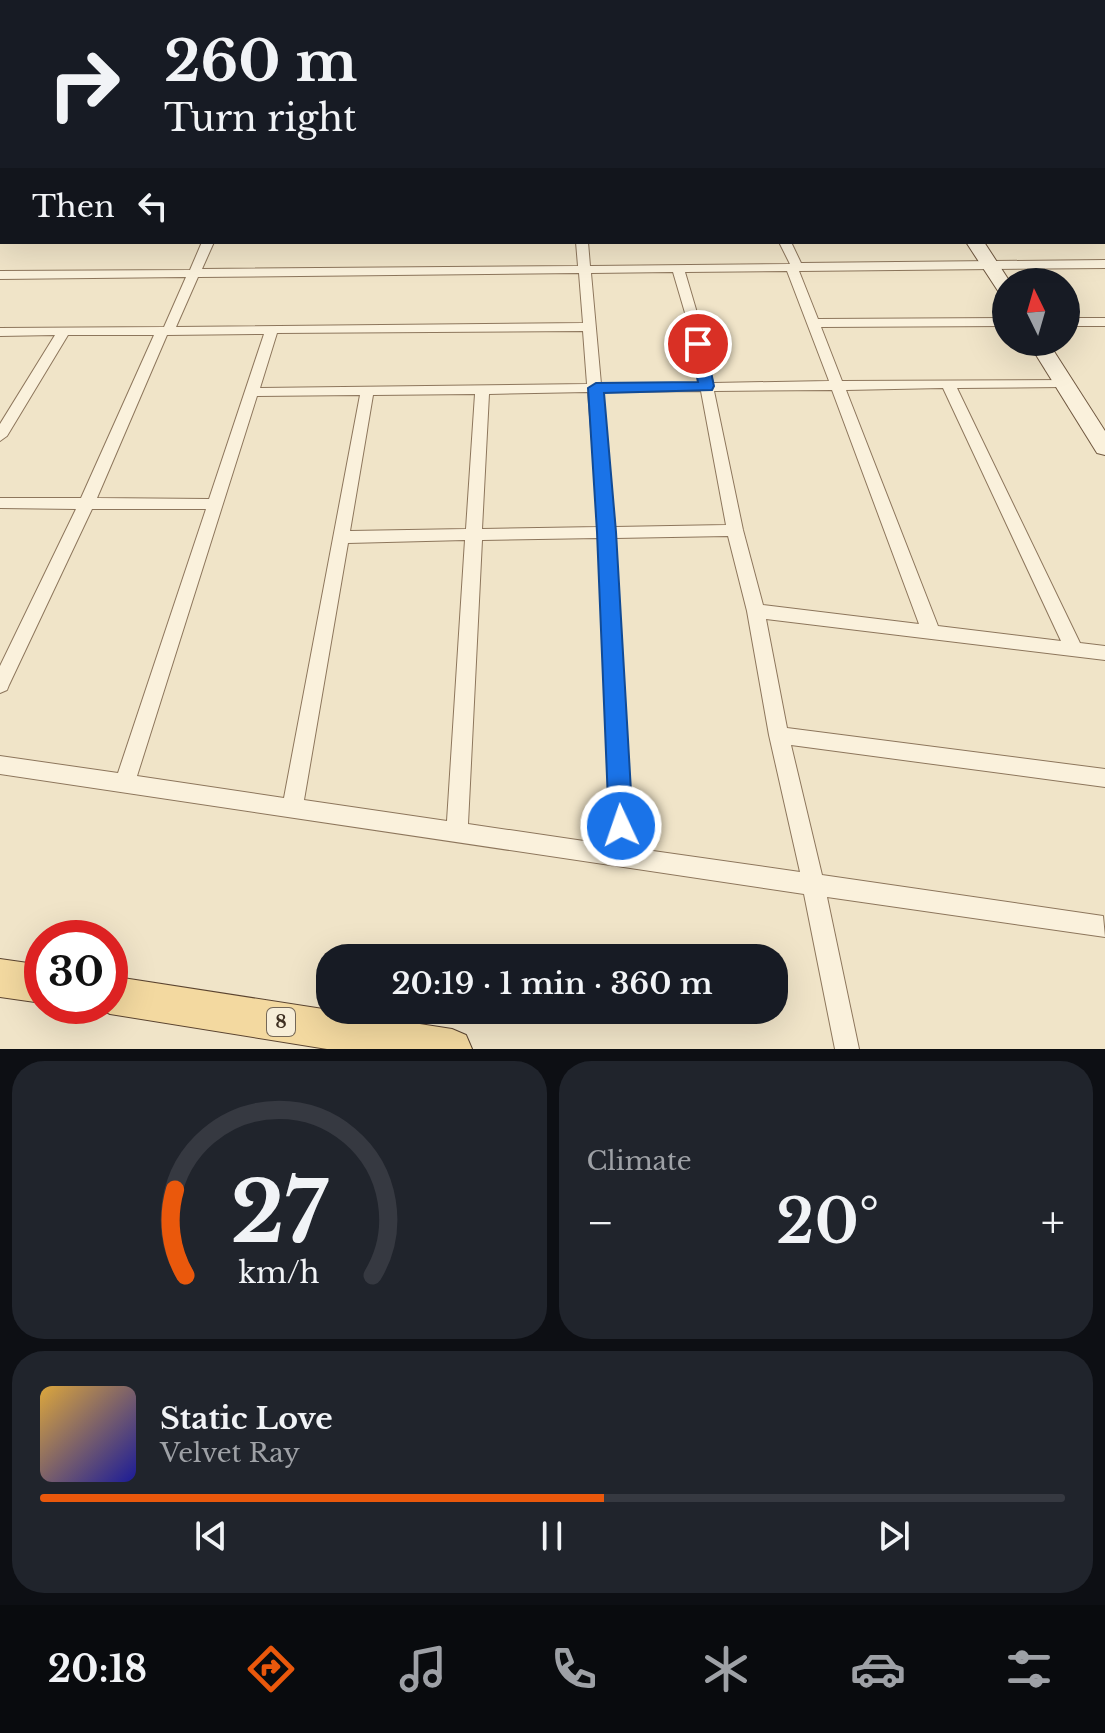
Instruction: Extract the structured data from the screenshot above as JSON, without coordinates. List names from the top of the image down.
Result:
{
  "streets": {
    "main road": ["8"]
  },
  "north": "top",
  "page": {
    "turn": ["260 m", "Turn right"],
    "then": "Then",
    "limit": "30",
    "trip": "20:19 · 1 min · 360 m",
    "tile": "Climate",
    "heat": ["−", "20°", "+"],
    "song": ["Static Love", "Velvet Ray"],
    "tabs": "20:18",
    "gauge": ["27", "km/h"]
  }
}
